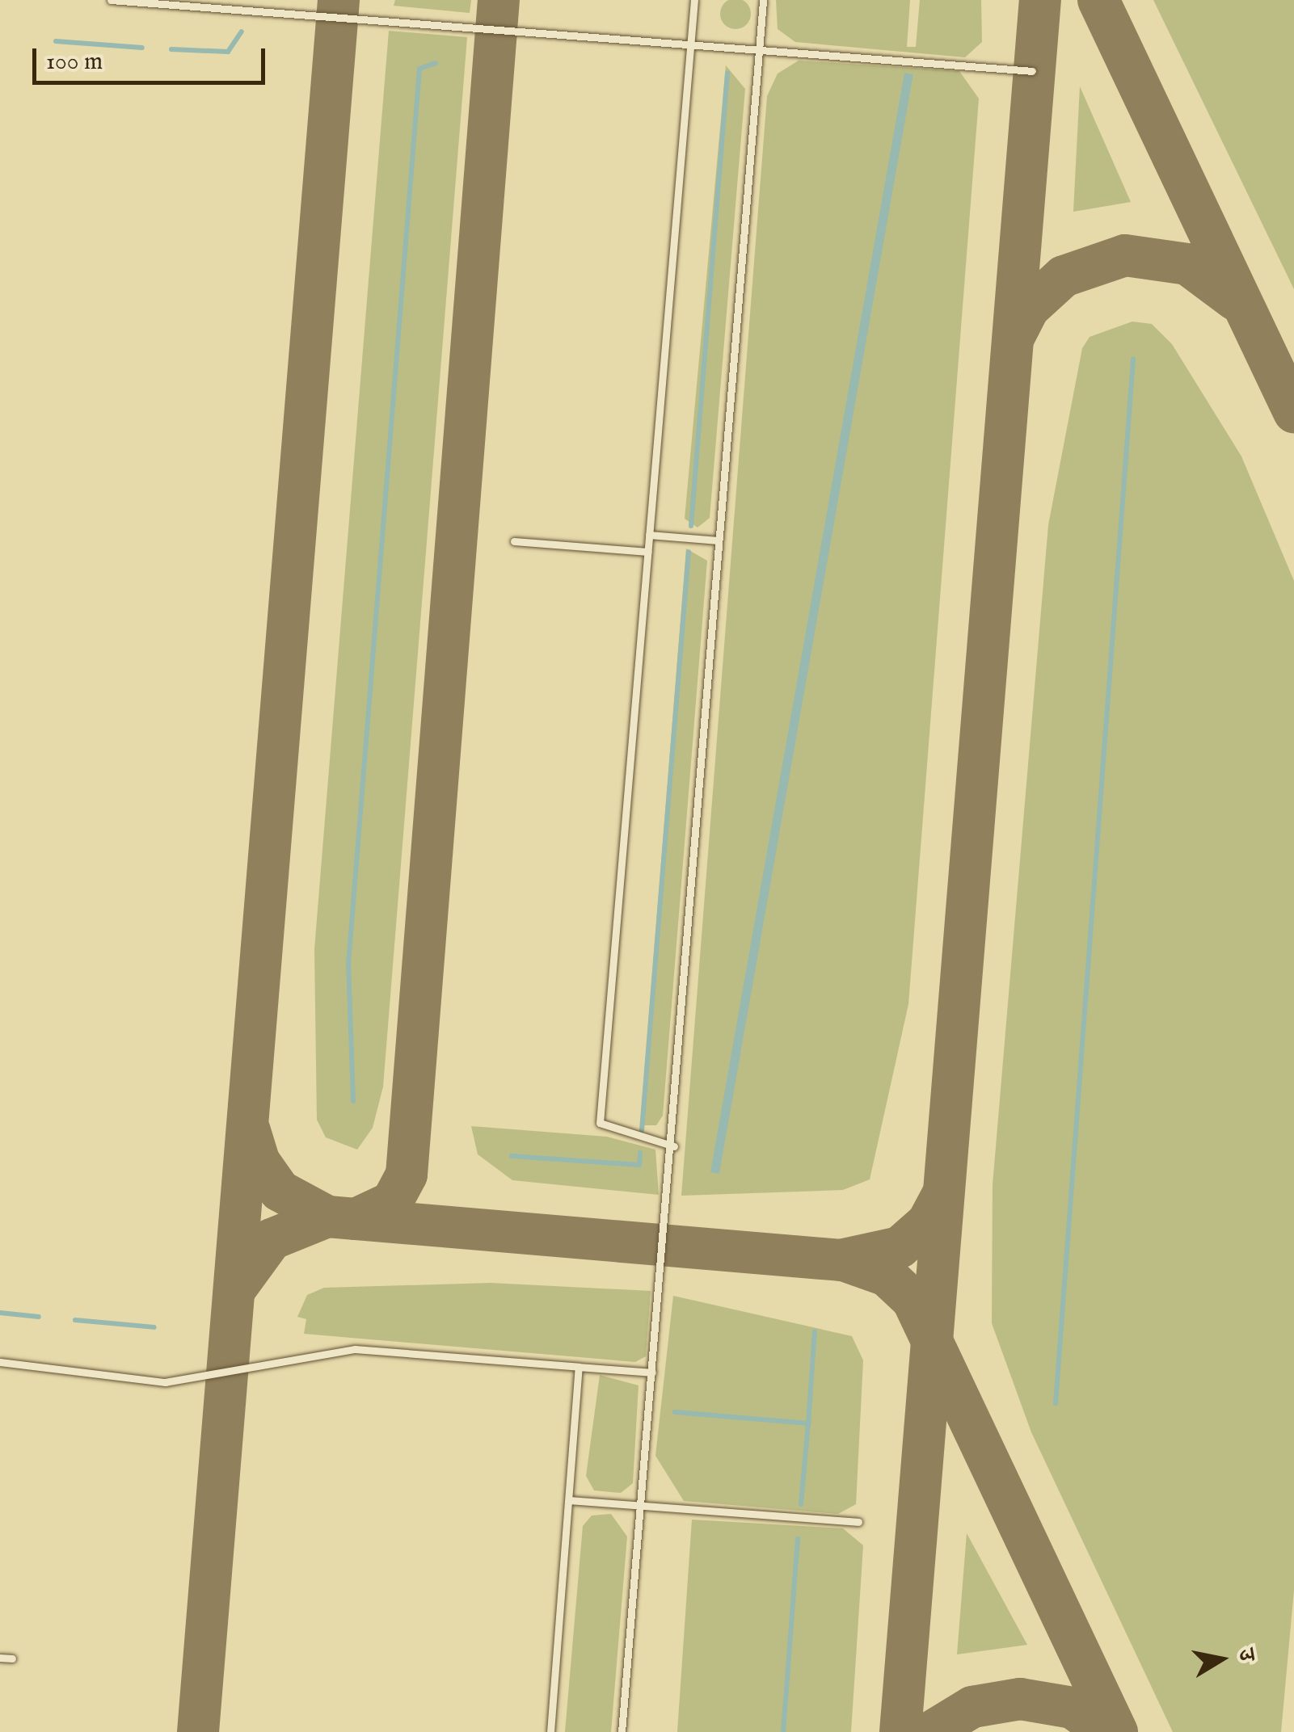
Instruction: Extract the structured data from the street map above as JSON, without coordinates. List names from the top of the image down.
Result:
{
  "scale_bar": "100 m",
  "north": "right"
}
